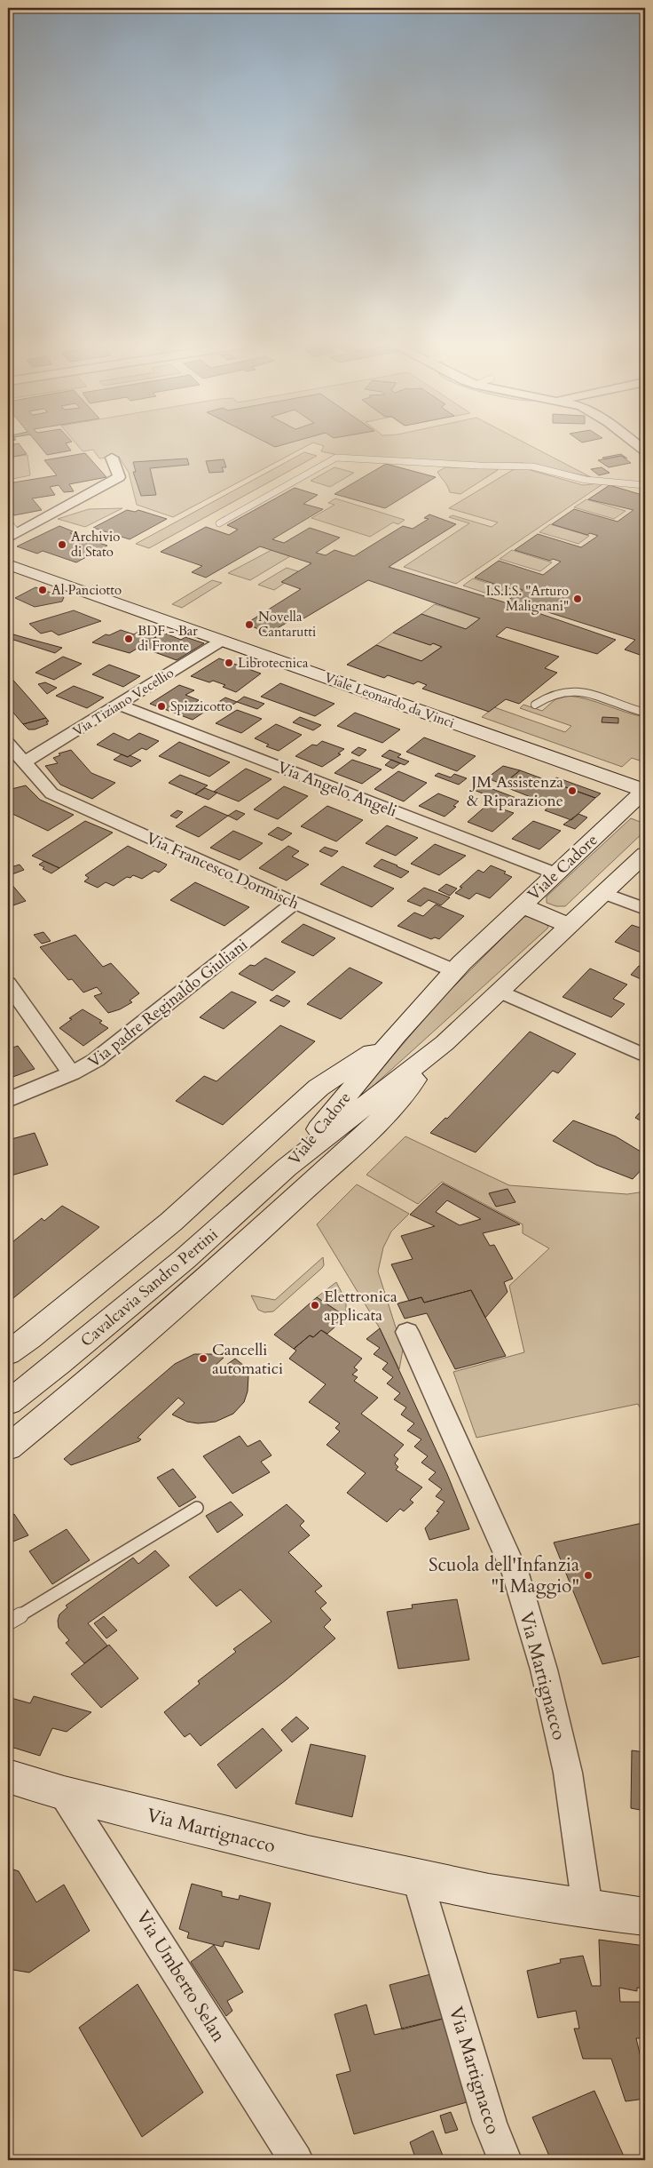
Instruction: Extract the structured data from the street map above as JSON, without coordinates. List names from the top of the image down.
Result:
{
  "streets": {
    "main road": [
      "Viale Leonardo da Vinci",
      "Viale Cadore",
      "Cavalcavia Sandro Pertini",
      "Via Martignacco"
    ],
    "street": [
      "Via Tiziano Vecellio",
      "Via Angelo Angeli",
      "Via Francesco Dormisch",
      "Via padre Reginaldo Giuliani",
      "Via Umberto Selan"
    ]
  },
  "crossings": [
    ["Viale Leonardo da Vinci", "Via Tiziano Vecellio"],
    ["Viale Leonardo da Vinci", "Viale Cadore"],
    ["Via Tiziano Vecellio", "Via Angelo Angeli"],
    ["Via Tiziano Vecellio", "Via Francesco Dormisch"],
    ["Via Angelo Angeli", "Viale Cadore"],
    ["Viale Cadore", "Via Francesco Dormisch"],
    ["Viale Cadore", "Cavalcavia Sandro Pertini"],
    ["Via Francesco Dormisch", "Via padre Reginaldo Giuliani"],
    ["Via Martignacco", "Via Umberto Selan"]
  ],
  "places": [
    "Archivio di Stato",
    "Al Panciotto",
    "I.S.I.S. \"Arturo Malignani\"",
    "Novella Cantarutti",
    "BDF - Bar di Fronte",
    "Librotecnica",
    "Spizzicotto",
    "JM Assistenza & Riparazione",
    "Elettronica applicata",
    "Cancelli automatici",
    "Scuola dell'Infanzia \"I Maggio\""
  ]
}
